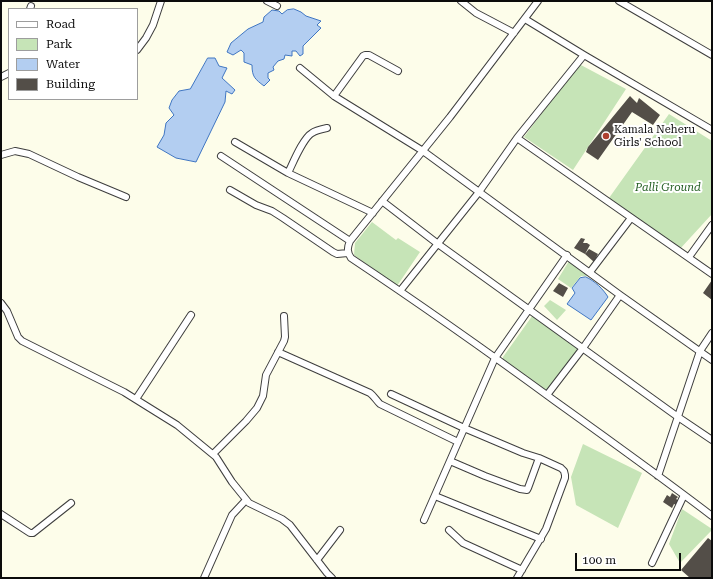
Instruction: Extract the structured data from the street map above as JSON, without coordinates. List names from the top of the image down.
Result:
{
  "parks": ["Palli Ground"],
  "places": ["Kamala Neheru Girls' School"],
  "legend": [
    "Road",
    "Park",
    "Water",
    "Building"
  ],
  "scale_bar": "100 m"
}
